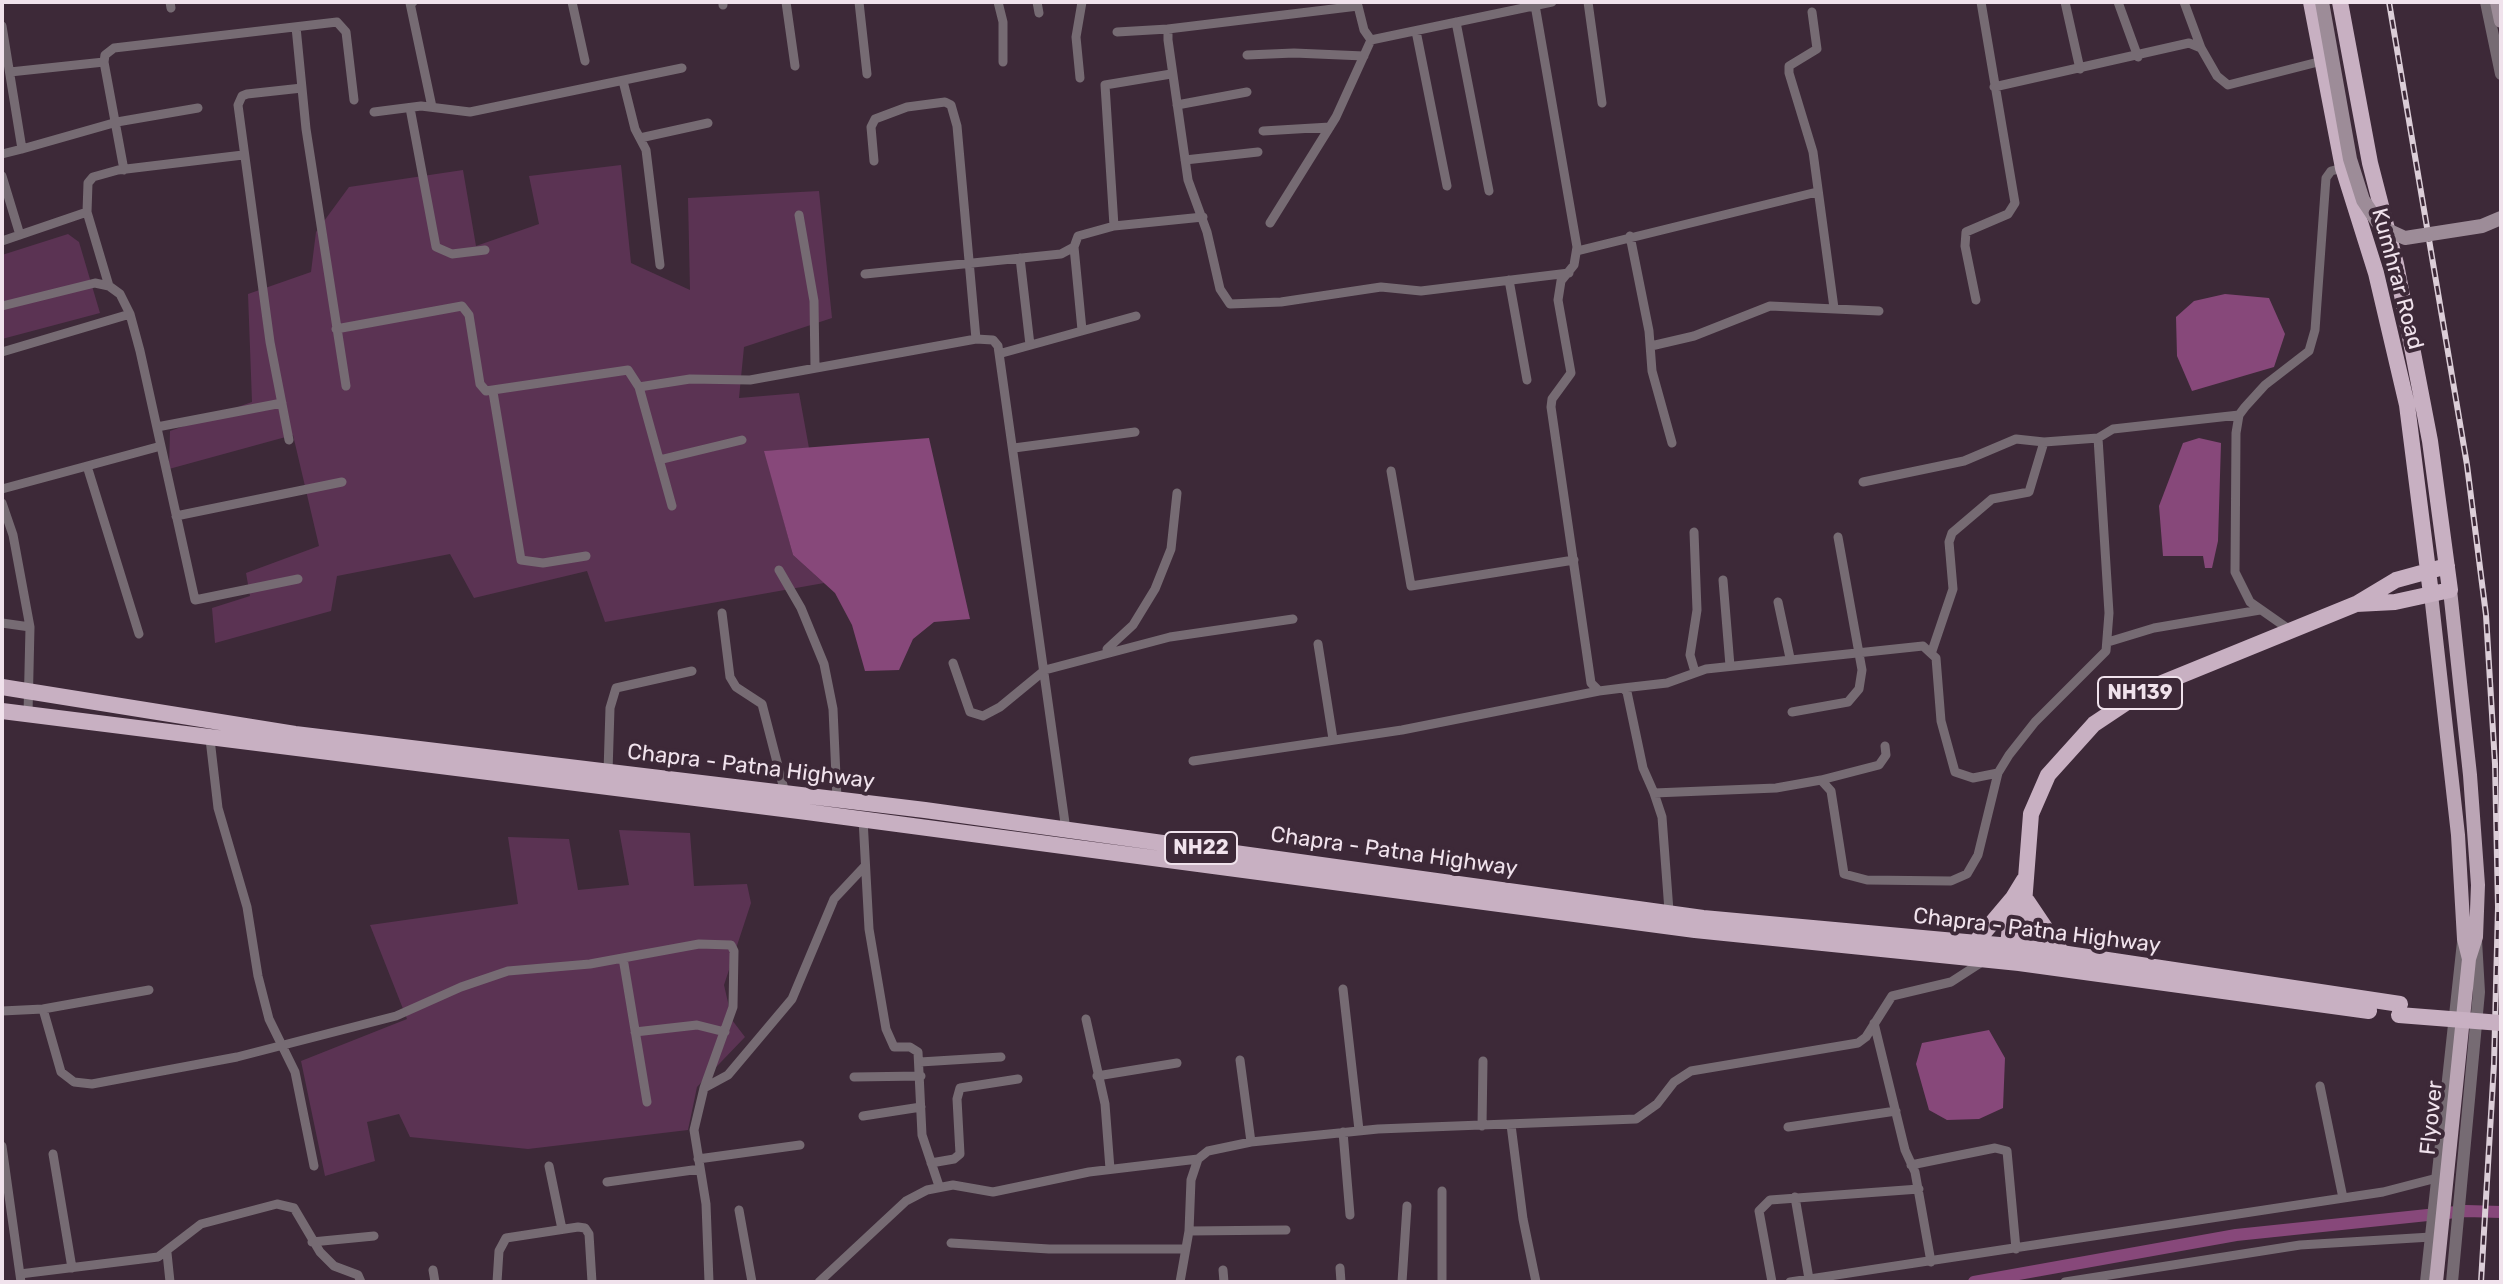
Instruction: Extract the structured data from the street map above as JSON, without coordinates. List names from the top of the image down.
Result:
{
  "streets": {
    "highway": [
      "Kumhrar Road",
      "NH139",
      "Chapra - Patna Highway",
      "NH22"
    ],
    "main road": ["Flyover"]
  },
  "crossings": [
    ["Kumhrar Road", "NH139"],
    ["NH139", "Chapra - Patna Highway"],
    ["Chapra - Patna Highway", "NH22"]
  ]
}
